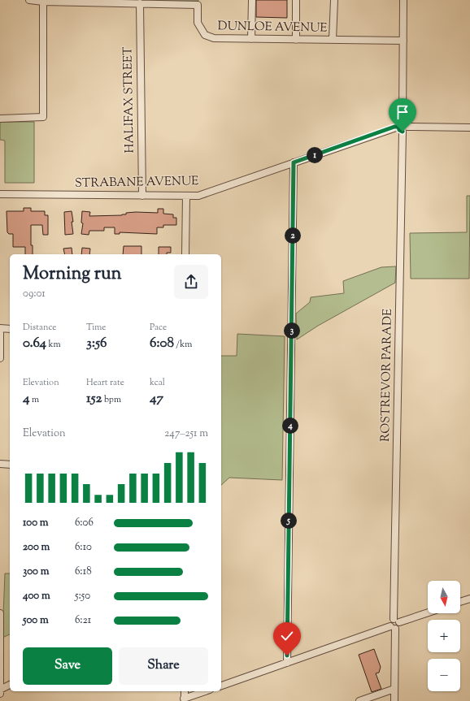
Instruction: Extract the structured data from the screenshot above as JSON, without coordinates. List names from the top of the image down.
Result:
{
  "streets": {
    "street": [
      "DUNLOE AVENUE",
      "HALIFAX STREET",
      "STRABANE AVENUE",
      "ROSTREVOR PARADE"
    ]
  },
  "crossings": [
    ["DUNLOE AVENUE", "HALIFAX STREET"],
    ["DUNLOE AVENUE", "ROSTREVOR PARADE"],
    ["HALIFAX STREET", "STRABANE AVENUE"],
    ["STRABANE AVENUE", "ROSTREVOR PARADE"]
  ],
  "north": "bottom",
  "page": {
    "pins": [
      "1",
      "2",
      "3",
      "4",
      "5"
    ],
    "heading": ["Morning run", "09:01"],
    "stats": [
      ["Distance", "0.64 km"],
      ["Time", "3:56"],
      ["Pace", "6:08 /km"],
      ["Elevation", "4 m"],
      ["Heart rate", "152 bpm"],
      ["kcal", "47"]
    ],
    "chart": ["Elevation", "247–251 m"],
    "list": [
      {
        "name": "100 m",
        "note": "6:06"
      },
      {
        "name": "200 m",
        "note": "6:10"
      },
      {
        "name": "300 m",
        "note": "6:18"
      },
      {
        "name": "400 m",
        "note": "5:50"
      },
      {
        "name": "500 m",
        "note": "6:21"
      }
    ],
    "map_buttons": ["+", "−"],
    "buttons": ["Save", "Share"]
  }
}
